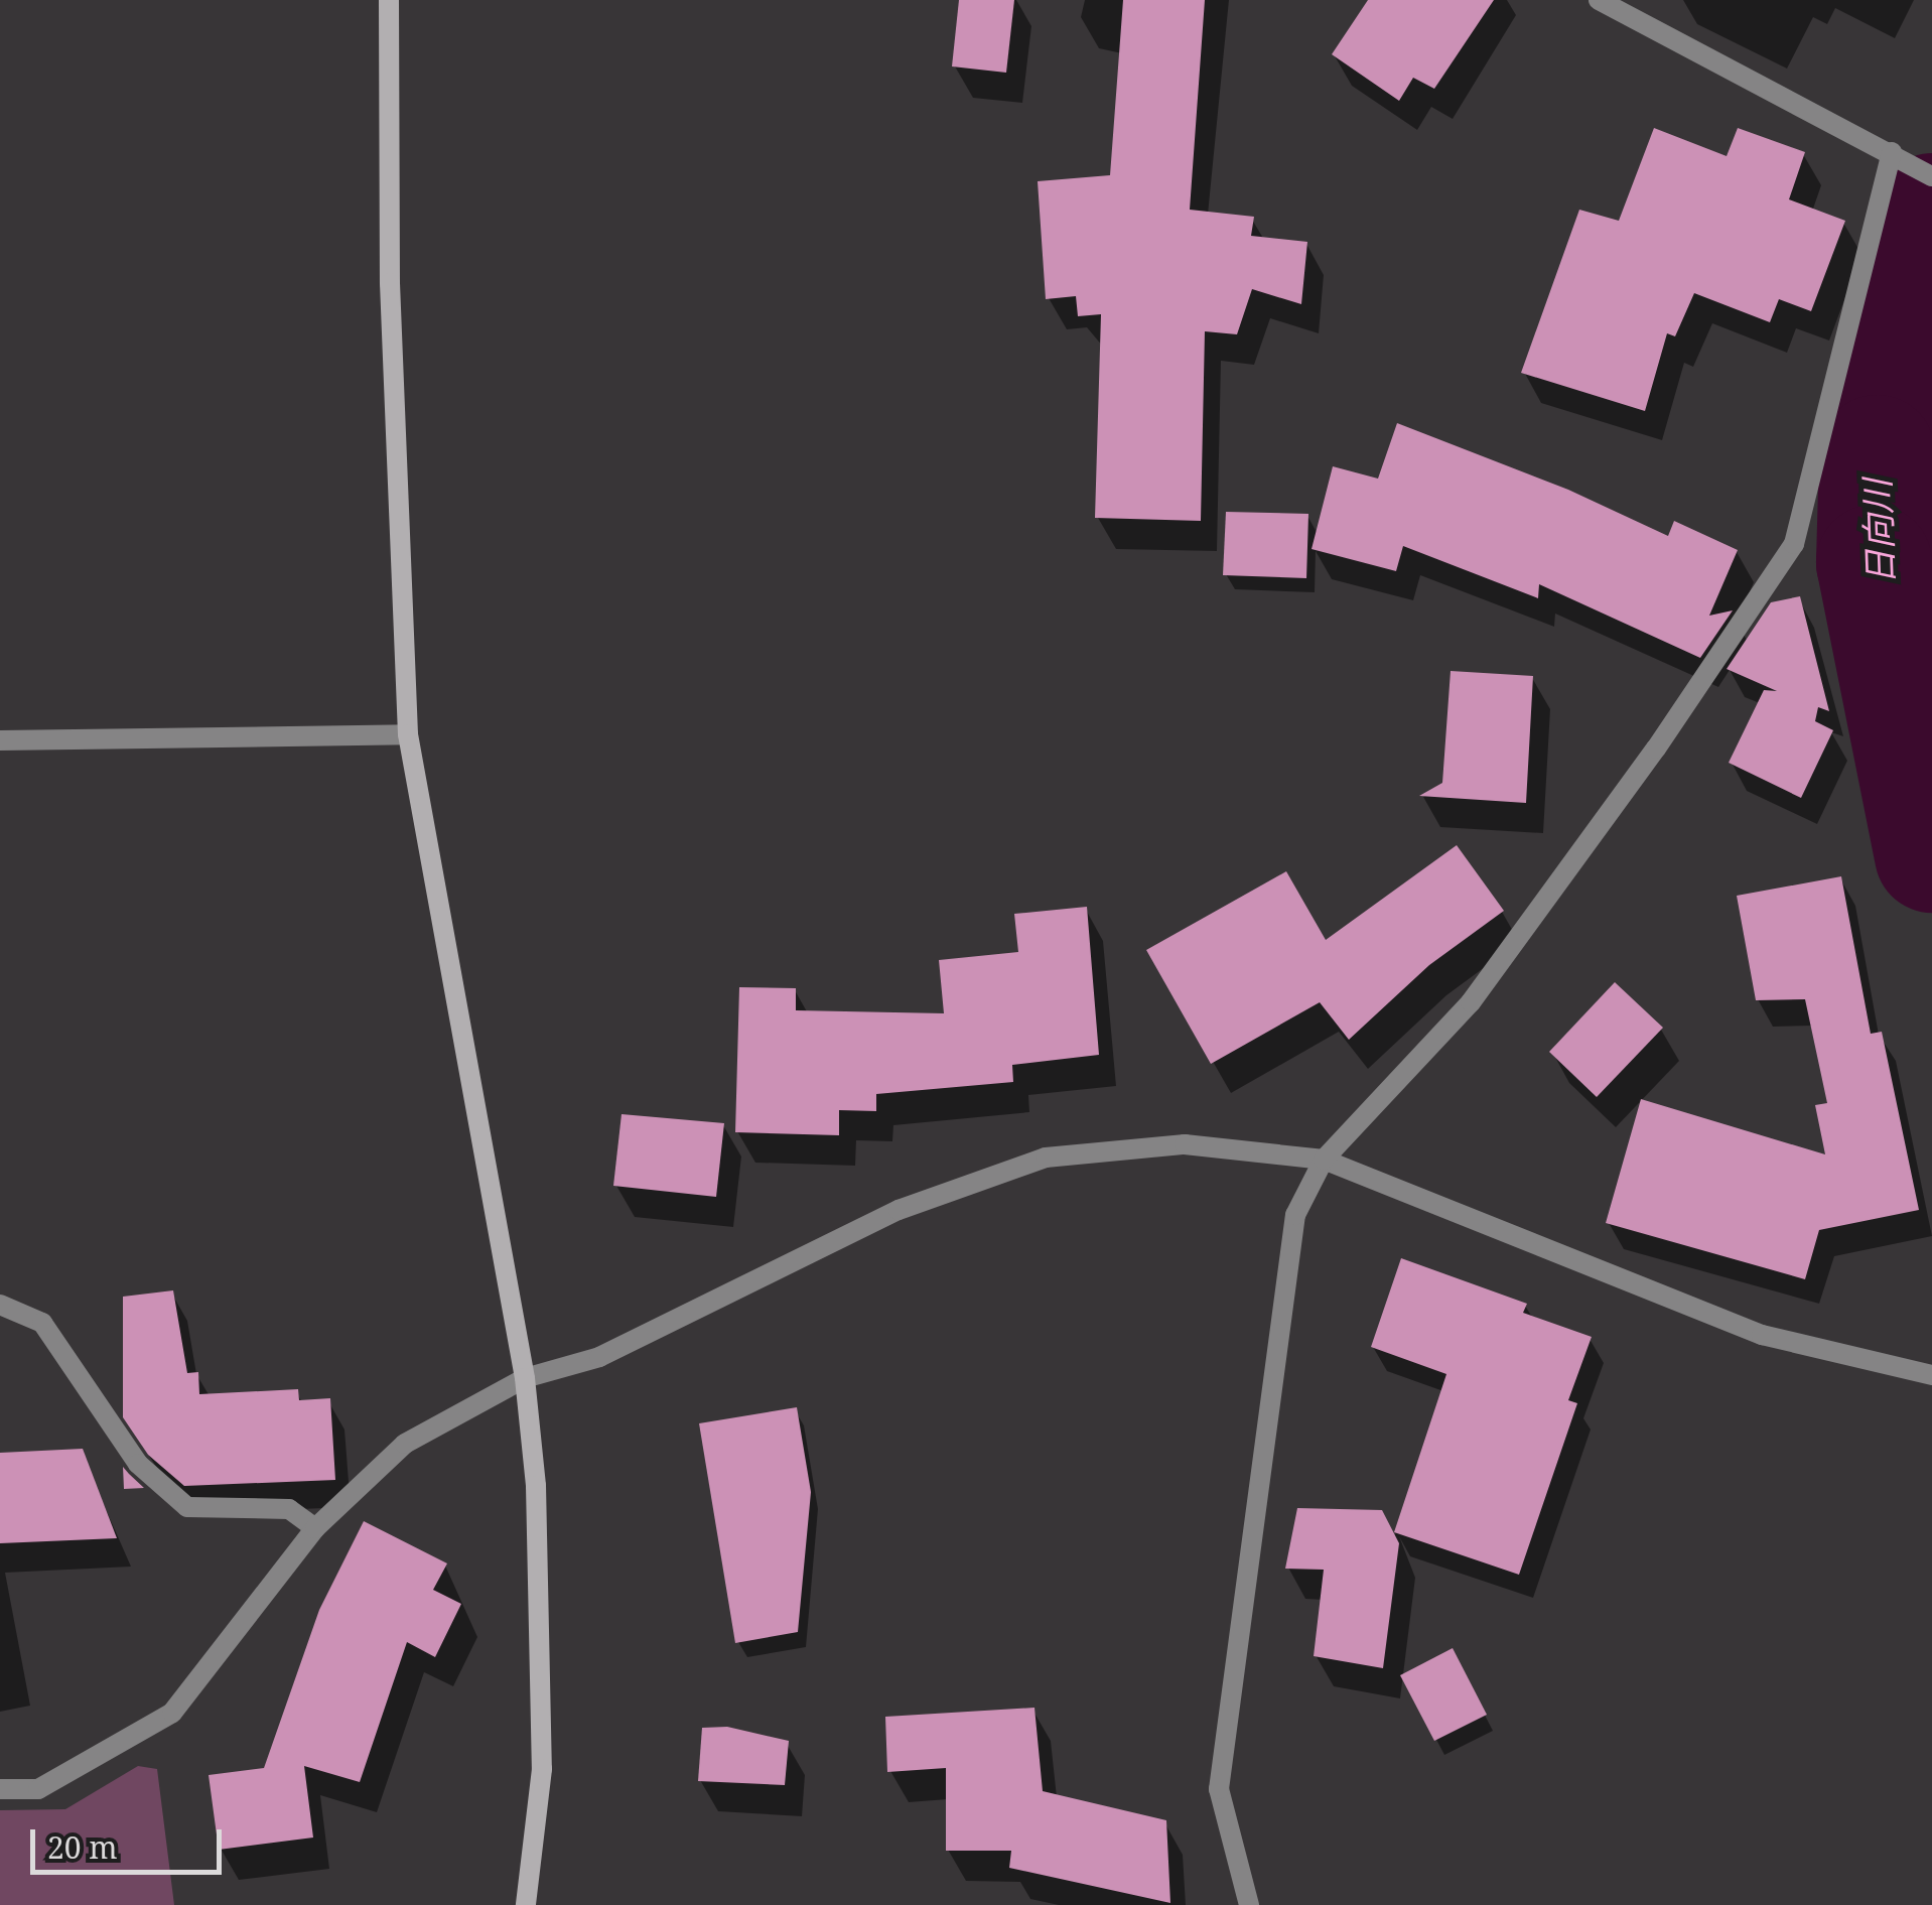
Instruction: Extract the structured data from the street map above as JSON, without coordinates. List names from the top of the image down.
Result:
{
  "water": ["日向川"],
  "scale_bar": "20 m"
}
